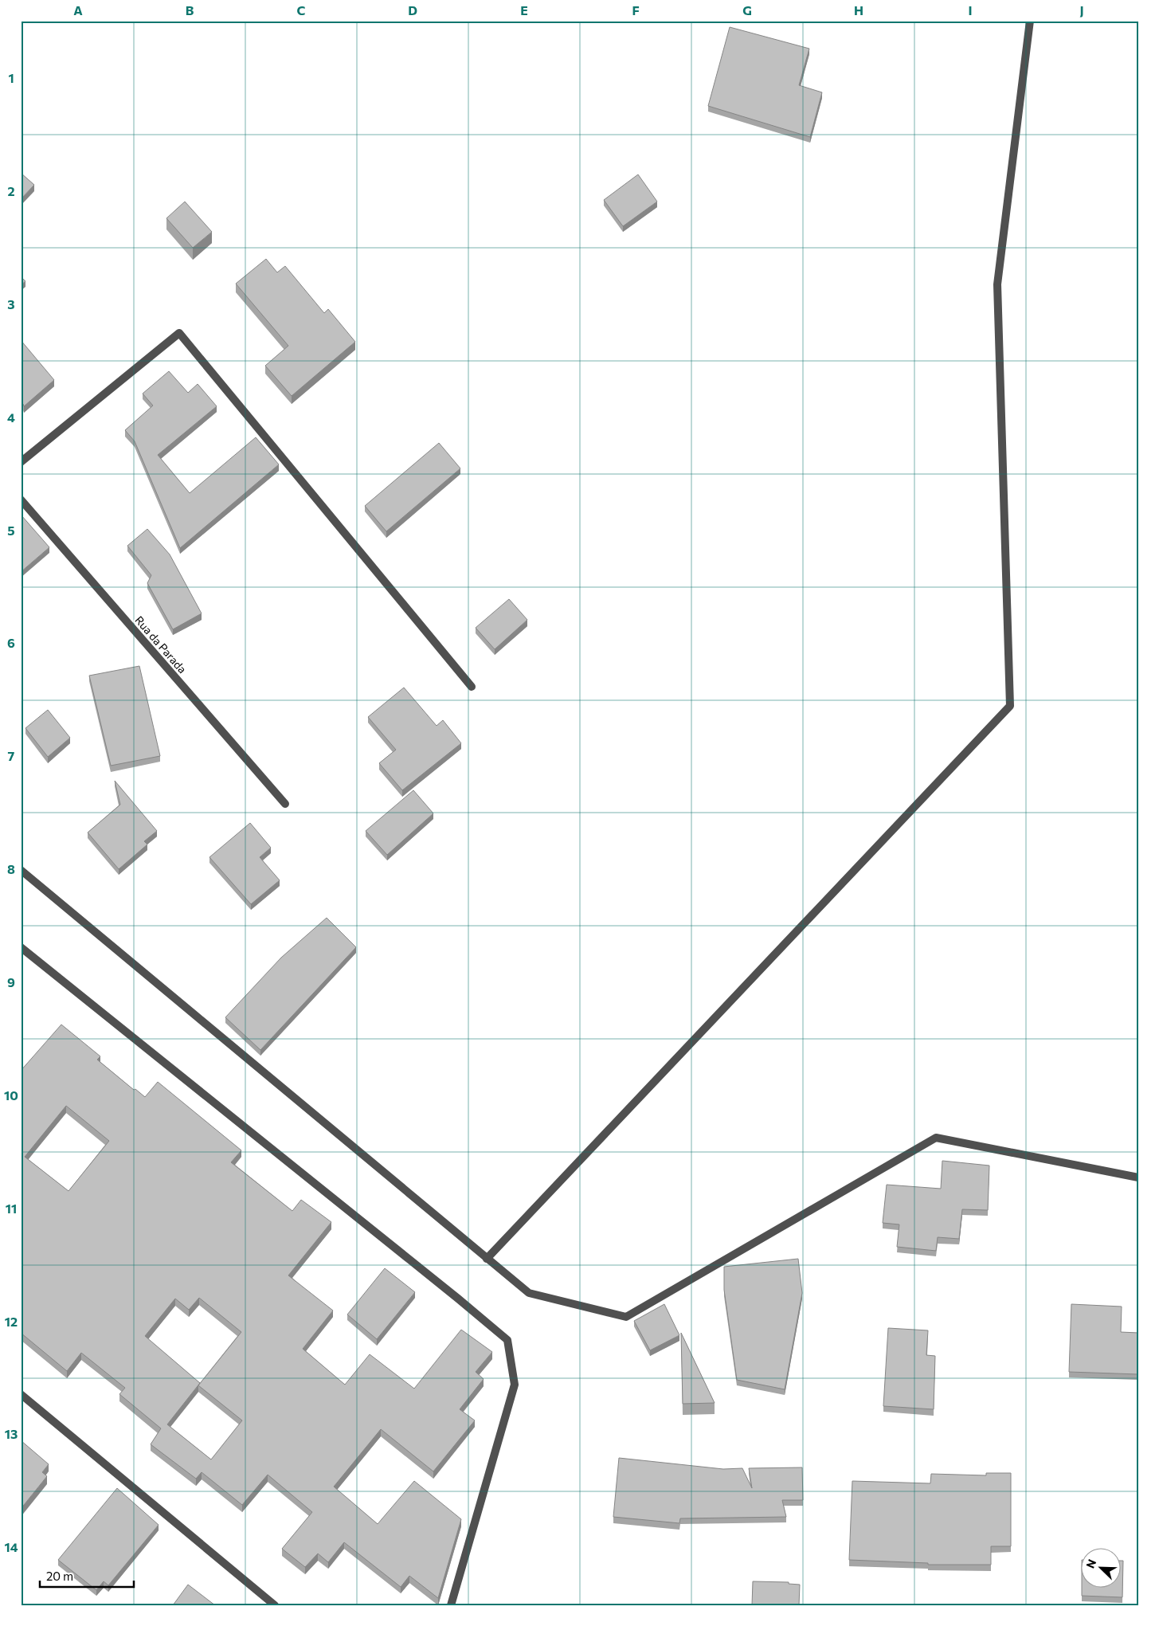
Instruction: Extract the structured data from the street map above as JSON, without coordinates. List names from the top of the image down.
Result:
{
  "streets": {
    "street": ["Rua da Parada"]
  },
  "scale_bar": "20 m",
  "north": "top left",
  "grid": {
    "columns": [
      "A",
      "B",
      "C",
      "D",
      "E",
      "F",
      "G",
      "H",
      "I",
      "J"
    ],
    "rows": [
      "1",
      "2",
      "3",
      "4",
      "5",
      "6",
      "7",
      "8",
      "9",
      "10",
      "11",
      "12",
      "13",
      "14"
    ]
  }
}
